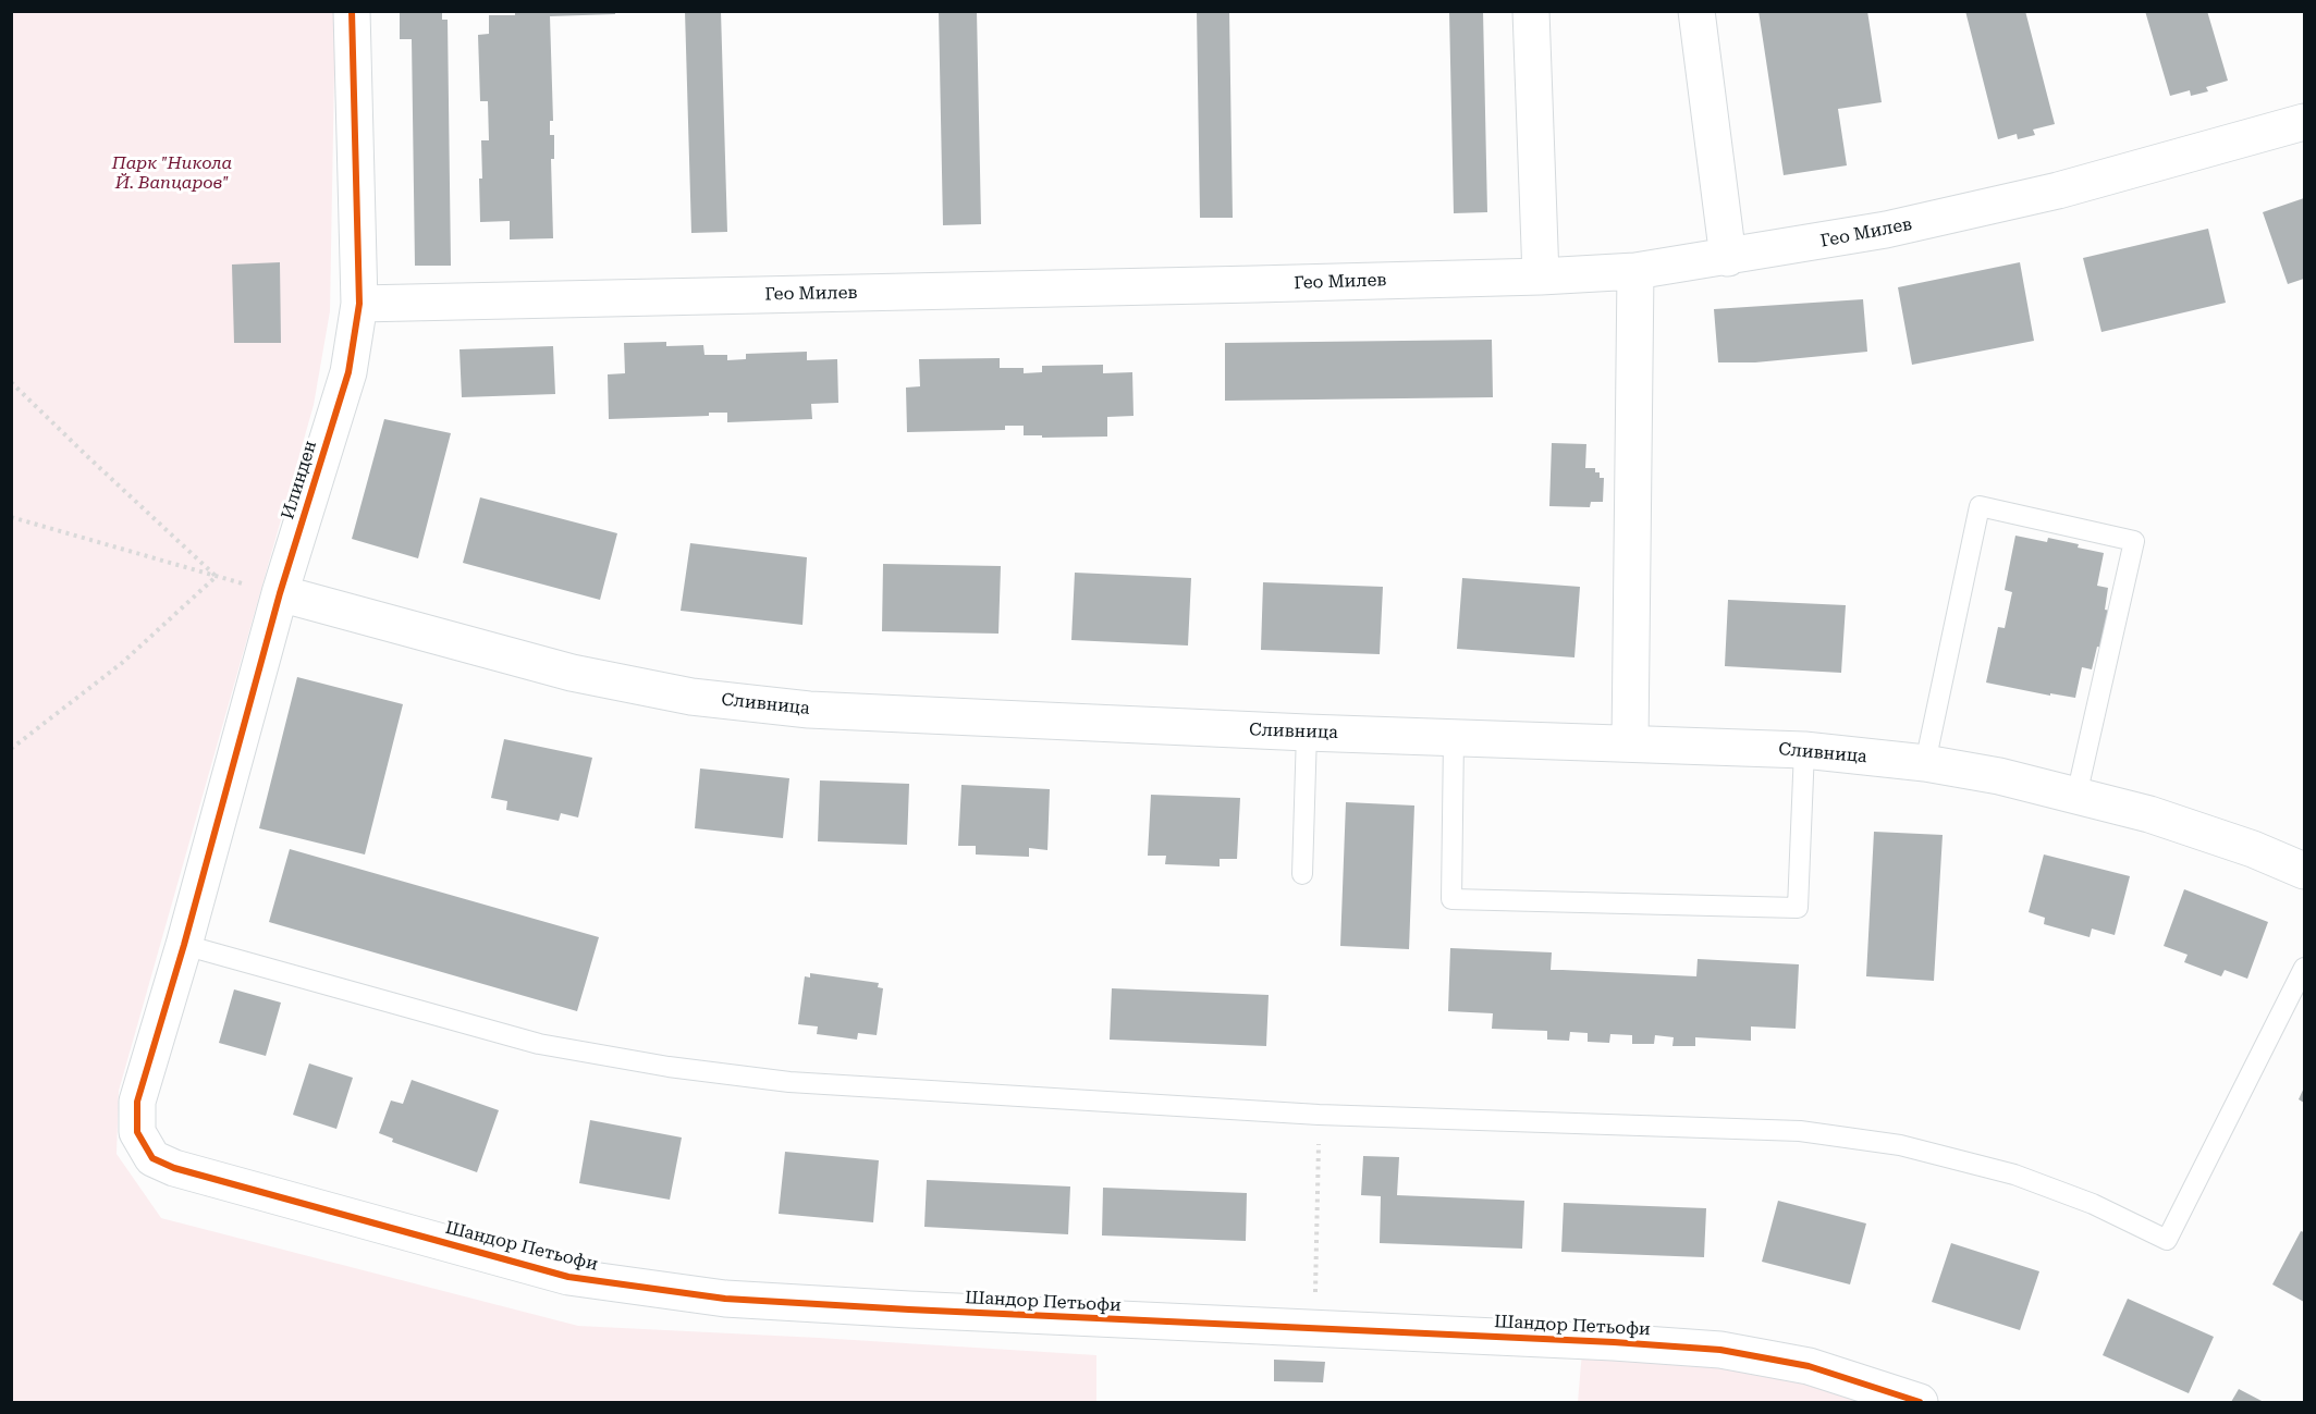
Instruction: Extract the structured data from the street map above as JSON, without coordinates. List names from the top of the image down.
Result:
{
  "streets": {
    "street": [
      "Гео Милев",
      "Илинден",
      "Сливница",
      "Шандор Петьофи"
    ]
  },
  "crossings": [
    ["Гео Милев", "Илинден"],
    ["Илинден", "Сливница"],
    ["Илинден", "Шандор Петьофи"]
  ],
  "parks": ["Парк \"Никола Й. Вапцаров\""]
}
